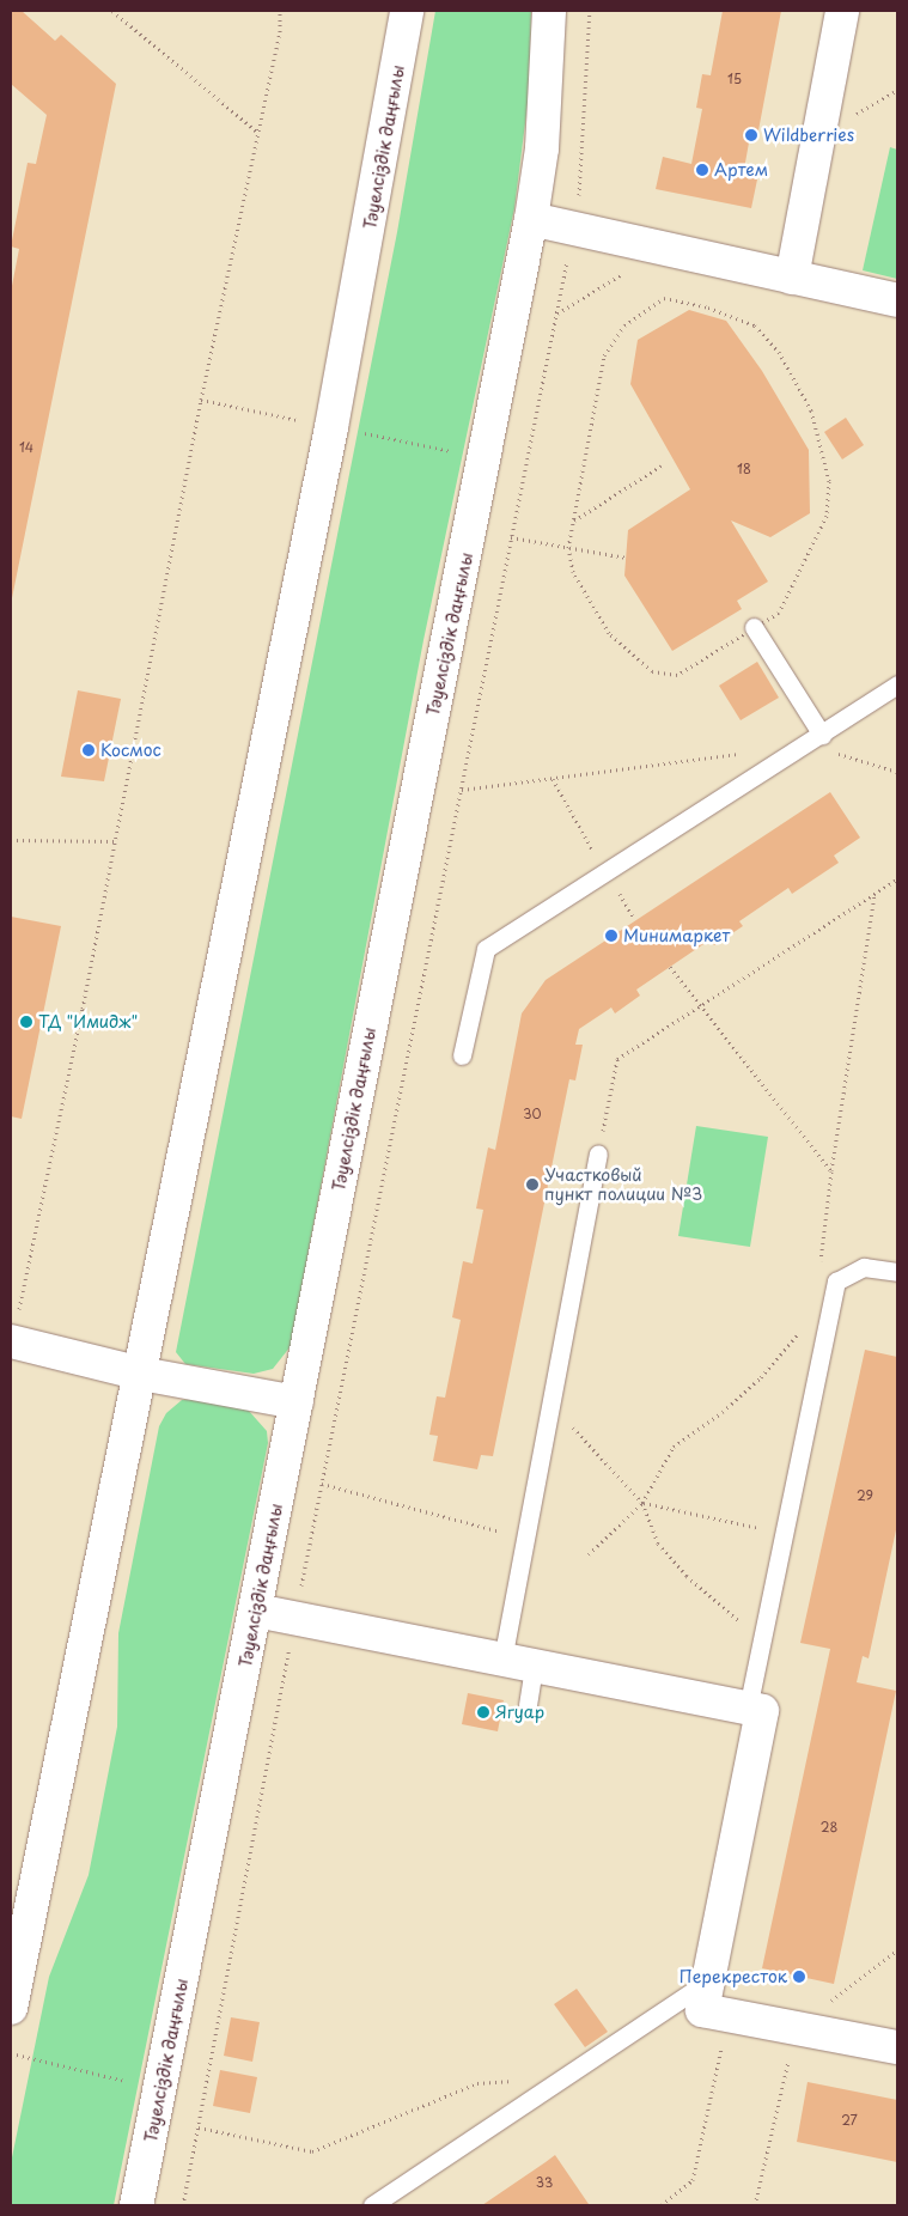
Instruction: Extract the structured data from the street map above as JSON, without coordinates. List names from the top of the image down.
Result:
{
  "streets": {
    "street": ["Тәуелсіздік даңғылы"]
  },
  "places": [
    "Wildberries",
    "Артем",
    "Космос",
    "Минимаркет",
    "ТД \"Имидж\"",
    "Участковый пункт полиции №3",
    "Ягуар",
    "Перекресток"
  ],
  "house_numbers": [
    "15",
    "14",
    "18",
    "30",
    "29",
    "28",
    "27",
    "33"
  ]
}
